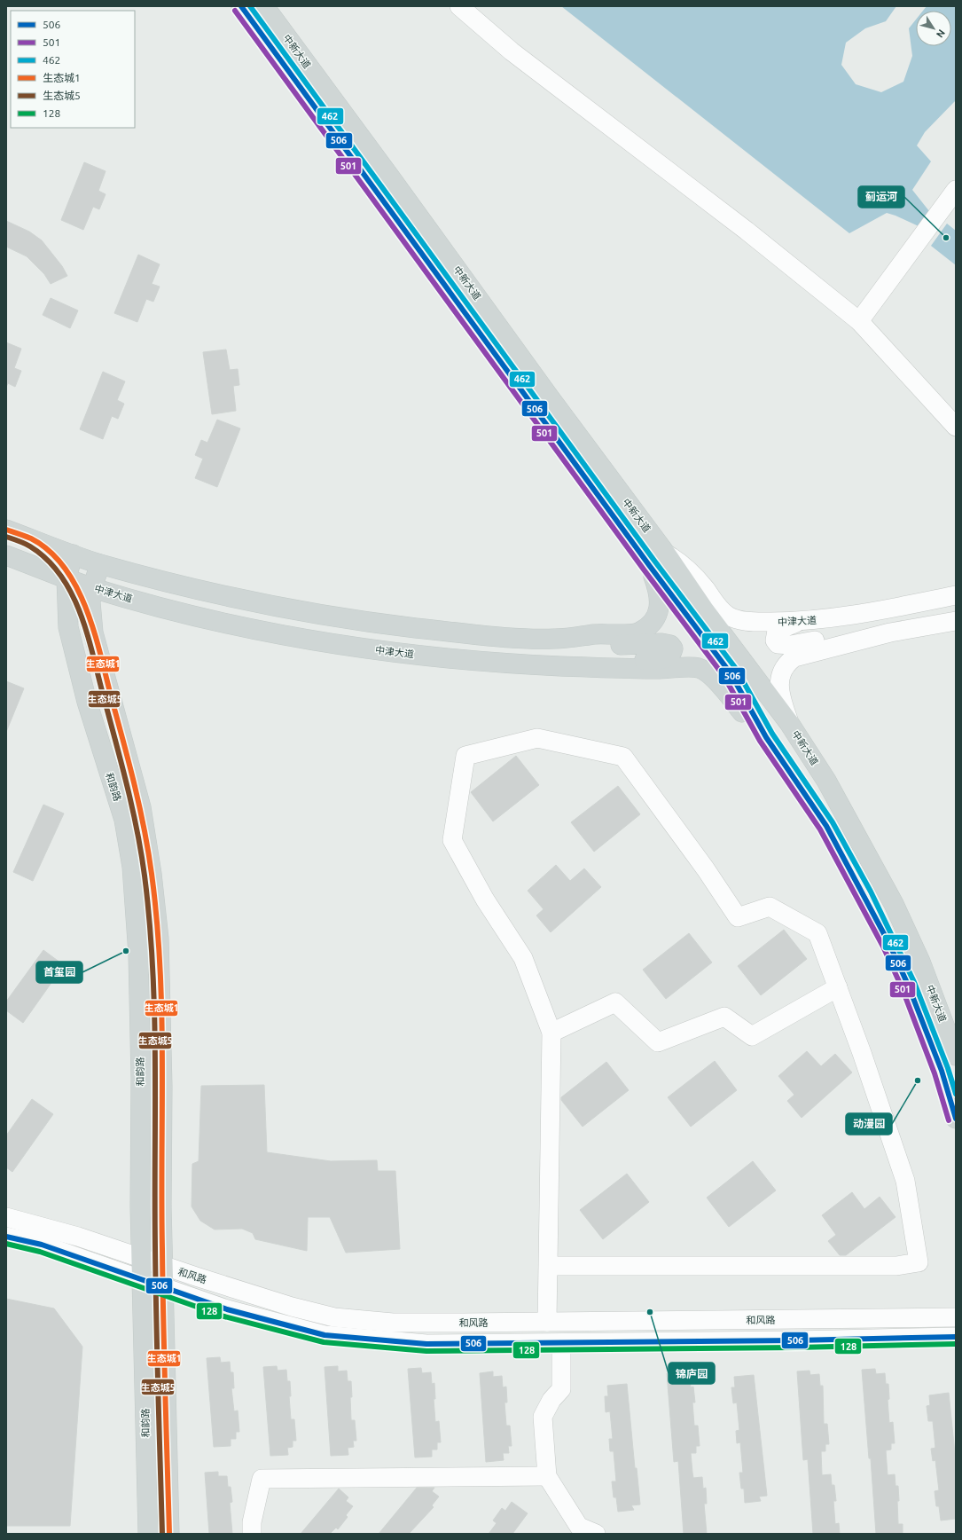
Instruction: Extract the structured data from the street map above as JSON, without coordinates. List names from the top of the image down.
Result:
{
  "streets": {
    "main road": ["中新大道", "中津大道", "和韵路"],
    "street": ["和风路"]
  },
  "crossings": [
    ["中新大道", "中津大道"],
    ["中津大道", "和韵路"],
    ["和韵路", "和风路"]
  ],
  "places": [
    "蓟运河",
    "首玺园",
    "动漫园",
    "锦庐园"
  ],
  "lines": [
    "transit line 506",
    "transit line 462",
    "transit line 501",
    "transit line 生态城1",
    "transit line 生态城5",
    "transit line 128"
  ],
  "legend": [
    "506",
    "501",
    "462",
    "生态城1",
    "生态城5",
    "128"
  ],
  "north": "bottom right"
}
